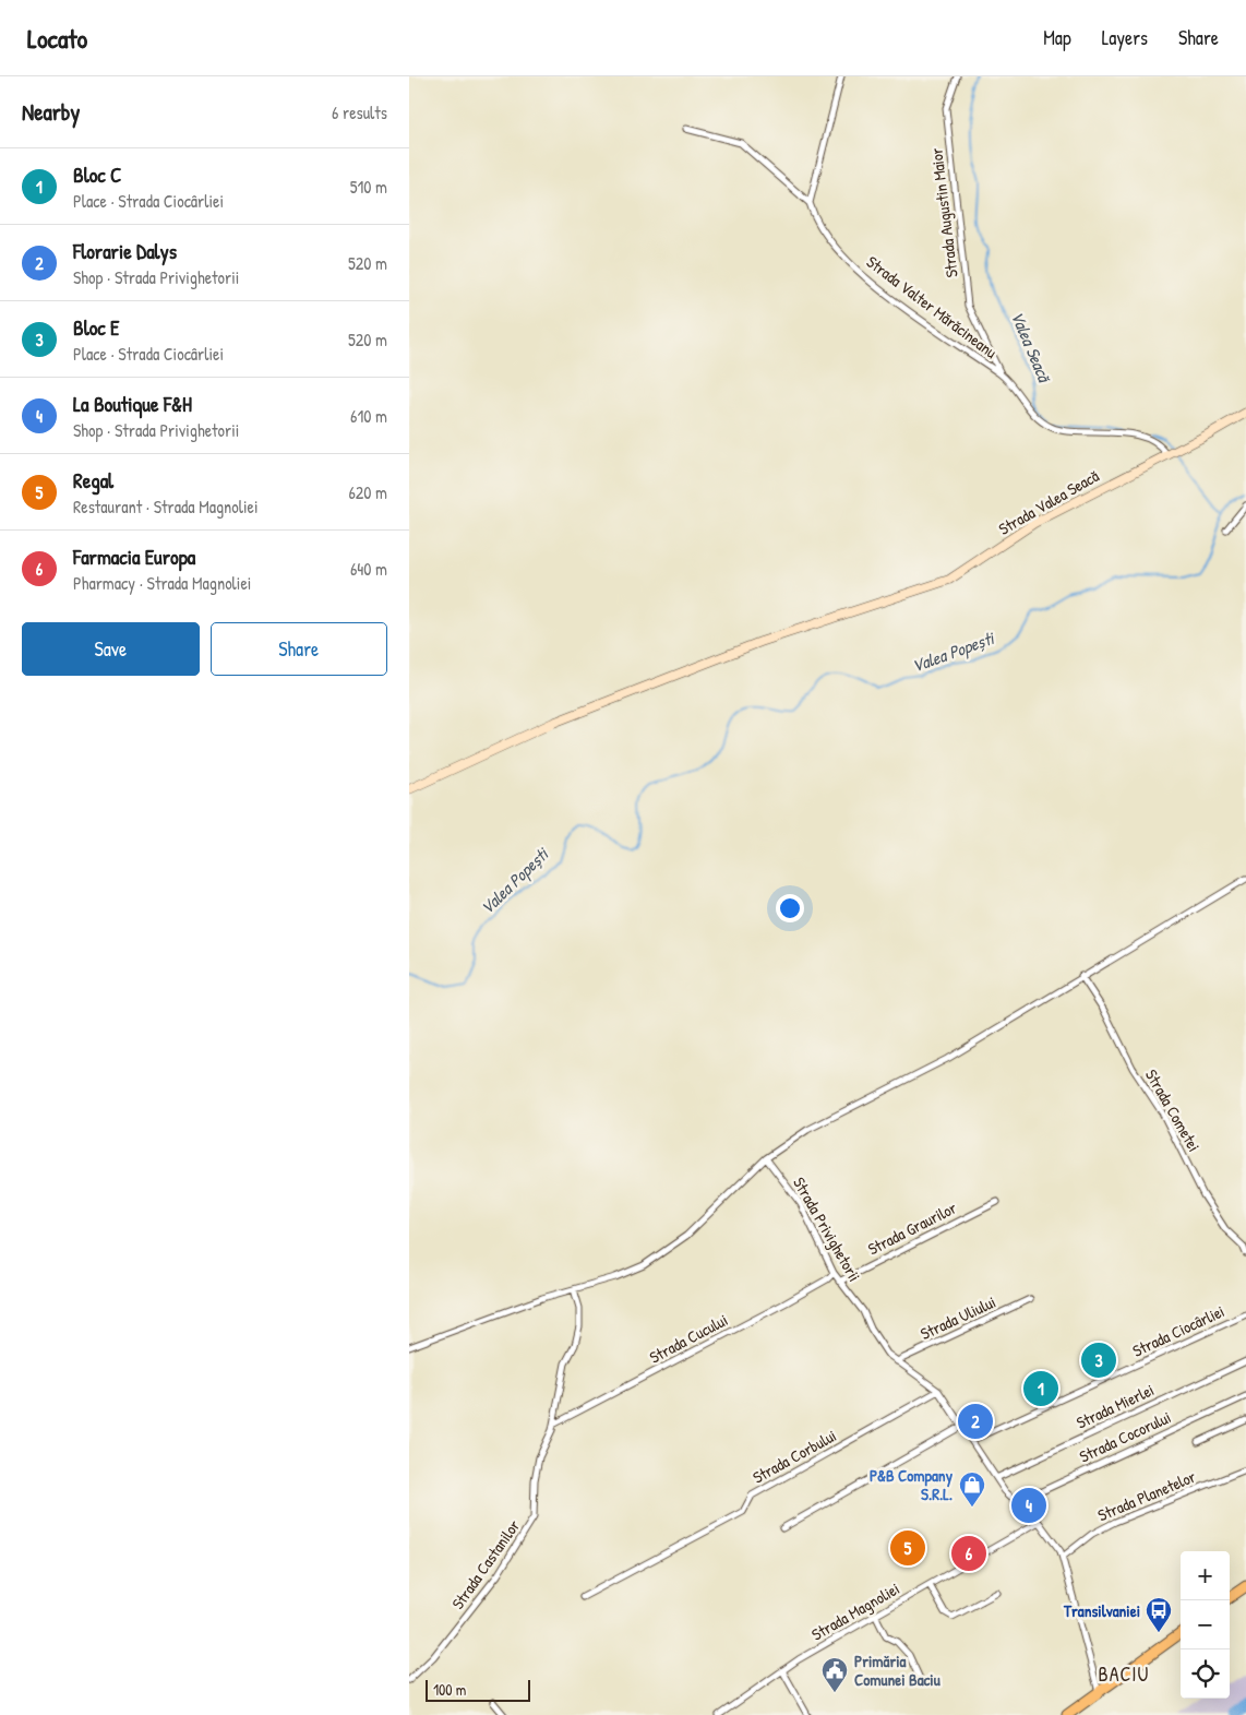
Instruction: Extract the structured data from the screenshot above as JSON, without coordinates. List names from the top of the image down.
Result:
{
  "streets": {
    "main road": ["Strada Valea Seacă"],
    "street": [
      "Strada Augustin Maior",
      "Strada Valter Mărăcineanu",
      "Strada Cometei",
      "Strada Graurilor",
      "Strada Privighetorii",
      "Strada Uliului",
      "Strada Ciocârliei",
      "Strada Cucului",
      "Strada Mierlei",
      "Strada Cocorului",
      "Strada Corbului",
      "Strada Planetelor",
      "Strada Castanilor",
      "Strada Magnoliei"
    ]
  },
  "crossings": [
    ["Strada Augustin Maior", "Strada Valter Mărăcineanu"],
    ["Strada Valter Mărăcineanu", "Strada Valea Seacă"],
    ["Strada Graurilor", "Strada Privighetorii"],
    ["Strada Privighetorii", "Strada Uliului"],
    ["Strada Privighetorii", "Strada Ciocârliei"],
    ["Strada Privighetorii", "Strada Cucului"],
    ["Strada Privighetorii", "Strada Mierlei"],
    ["Strada Privighetorii", "Strada Cocorului"],
    ["Strada Privighetorii", "Strada Corbului"],
    ["Strada Privighetorii", "Strada Planetelor"],
    ["Strada Privighetorii", "Strada Magnoliei"],
    ["Strada Cucului", "Strada Castanilor"]
  ],
  "districts": ["BACIU"],
  "water": ["Valea Seacă", "Valea Popești"],
  "places": {
    "shop": ["P&B Company S.R.L."],
    "bus stop": ["Transilvaniei"],
    "public building": ["Primăria Comunei Baciu"]
  },
  "scale_bar": "100 m",
  "page": {
    "header": "Locato",
    "nav": ["Map", "Layers", "Share"],
    "heading": ["Nearby", "6 results"],
    "list": [
      {
        "mark": "1",
        "name": "Bloc C",
        "note": "Place · Strada Ciocârliei",
        "value": "510 m"
      },
      {
        "mark": "2",
        "name": "Florarie Dalys",
        "note": "Shop · Strada Privighetorii",
        "value": "520 m"
      },
      {
        "mark": "3",
        "name": "Bloc E",
        "note": "Place · Strada Ciocârliei",
        "value": "520 m"
      },
      {
        "mark": "4",
        "name": "La Boutique F&H",
        "note": "Shop · Strada Privighetorii",
        "value": "610 m"
      },
      {
        "mark": "5",
        "name": "Regal",
        "note": "Restaurant · Strada Magnoliei",
        "value": "620 m"
      },
      {
        "mark": "6",
        "name": "Farmacia Europa",
        "note": "Pharmacy · Strada Magnoliei",
        "value": "640 m"
      }
    ],
    "buttons": ["Save", "Share"],
    "pins": [
      "3",
      "1",
      "2",
      "4",
      "5",
      "6"
    ],
    "map_buttons": ["+", "−"],
    "scale": "100 m"
  }
}
